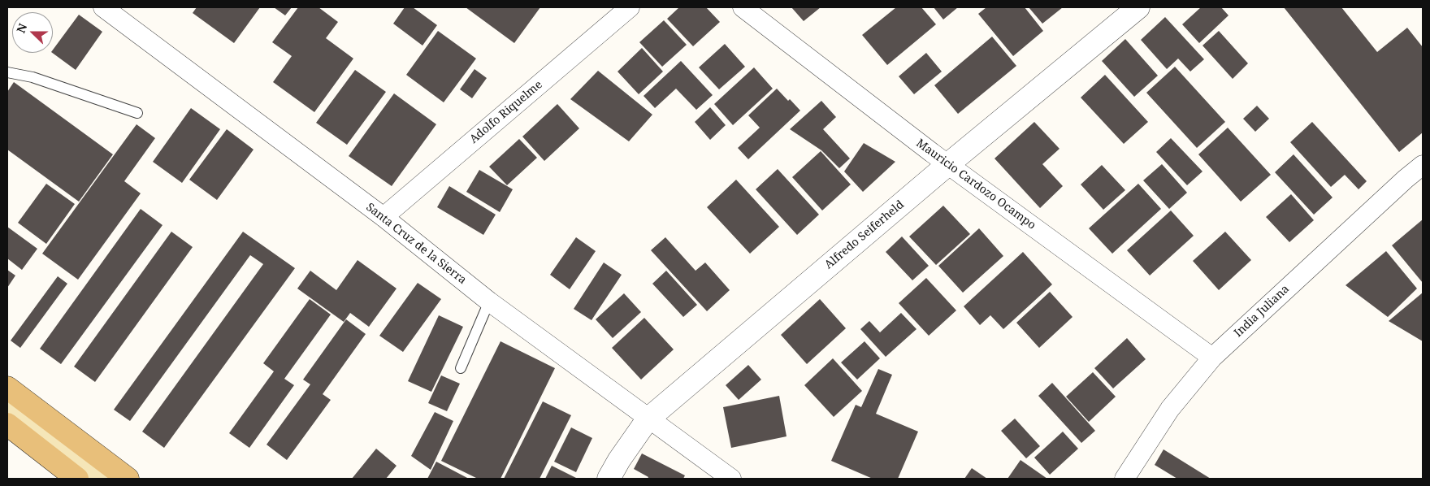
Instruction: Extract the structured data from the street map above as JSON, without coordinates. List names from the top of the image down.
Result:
{
  "streets": {
    "street": [
      "Adolfo Riquelme",
      "Mauricio Cardozo Ocampo",
      "Alfredo Seiferheld",
      "Santa Cruz de la Sierra",
      "India Juliana"
    ]
  },
  "crossings": [
    ["Adolfo Riquelme", "Santa Cruz de la Sierra"],
    ["Mauricio Cardozo Ocampo", "Alfredo Seiferheld"],
    ["Mauricio Cardozo Ocampo", "India Juliana"],
    ["Alfredo Seiferheld", "Santa Cruz de la Sierra"]
  ],
  "north": "left"
}
